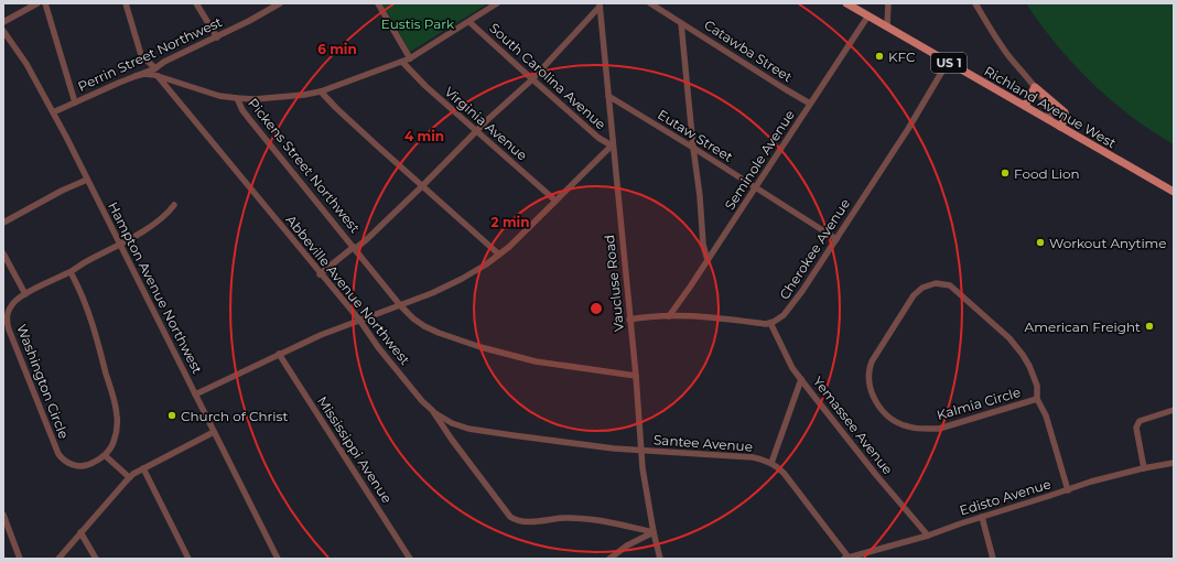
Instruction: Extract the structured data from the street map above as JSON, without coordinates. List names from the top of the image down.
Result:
{
  "streets": {
    "main road": ["US 1", "Richland Avenue West"],
    "street": [
      "Catawba Street",
      "Perrin Street Northwest",
      "South Carolina Avenue",
      "Virginia Avenue",
      "Eutaw Street",
      "Seminole Avenue",
      "Pickens Street Northwest",
      "Cherokee Avenue",
      "Vaucluse Road",
      "Hampton Avenue Northwest",
      "Abbeville Avenue Northwest",
      "Washington Circle",
      "Kalmia Circle",
      "Yemassee Avenue",
      "Santee Avenue",
      "Mississippi Avenue",
      "Edisto Avenue"
    ]
  },
  "crossings": [
    ["Catawba Street", "Seminole Avenue"],
    ["Perrin Street Northwest", "Hampton Avenue Northwest"],
    ["South Carolina Avenue", "Vaucluse Road"],
    ["Richland Avenue West", "Seminole Avenue"],
    ["Richland Avenue West", "Cherokee Avenue"],
    ["Eutaw Street", "Seminole Avenue"],
    ["Eutaw Street", "Cherokee Avenue"],
    ["Eutaw Street", "Vaucluse Road"],
    ["Pickens Street Northwest", "Vaucluse Road"],
    ["Cherokee Avenue", "Yemassee Avenue"],
    ["Vaucluse Road", "Abbeville Avenue Northwest"],
    ["Vaucluse Road", "Santee Avenue"],
    ["Hampton Avenue Northwest", "Washington Circle"],
    ["Abbeville Avenue Northwest", "Santee Avenue"],
    ["Kalmia Circle", "Edisto Avenue"],
    ["Yemassee Avenue", "Edisto Avenue"],
    ["Santee Avenue", "Edisto Avenue"]
  ],
  "parks": ["Eustis Park"],
  "places": [
    "KFC",
    "Food Lion",
    "Workout Anytime",
    "American Freight",
    "Church of Christ"
  ],
  "rings": ["6 min", "4 min", "2 min"]
}
